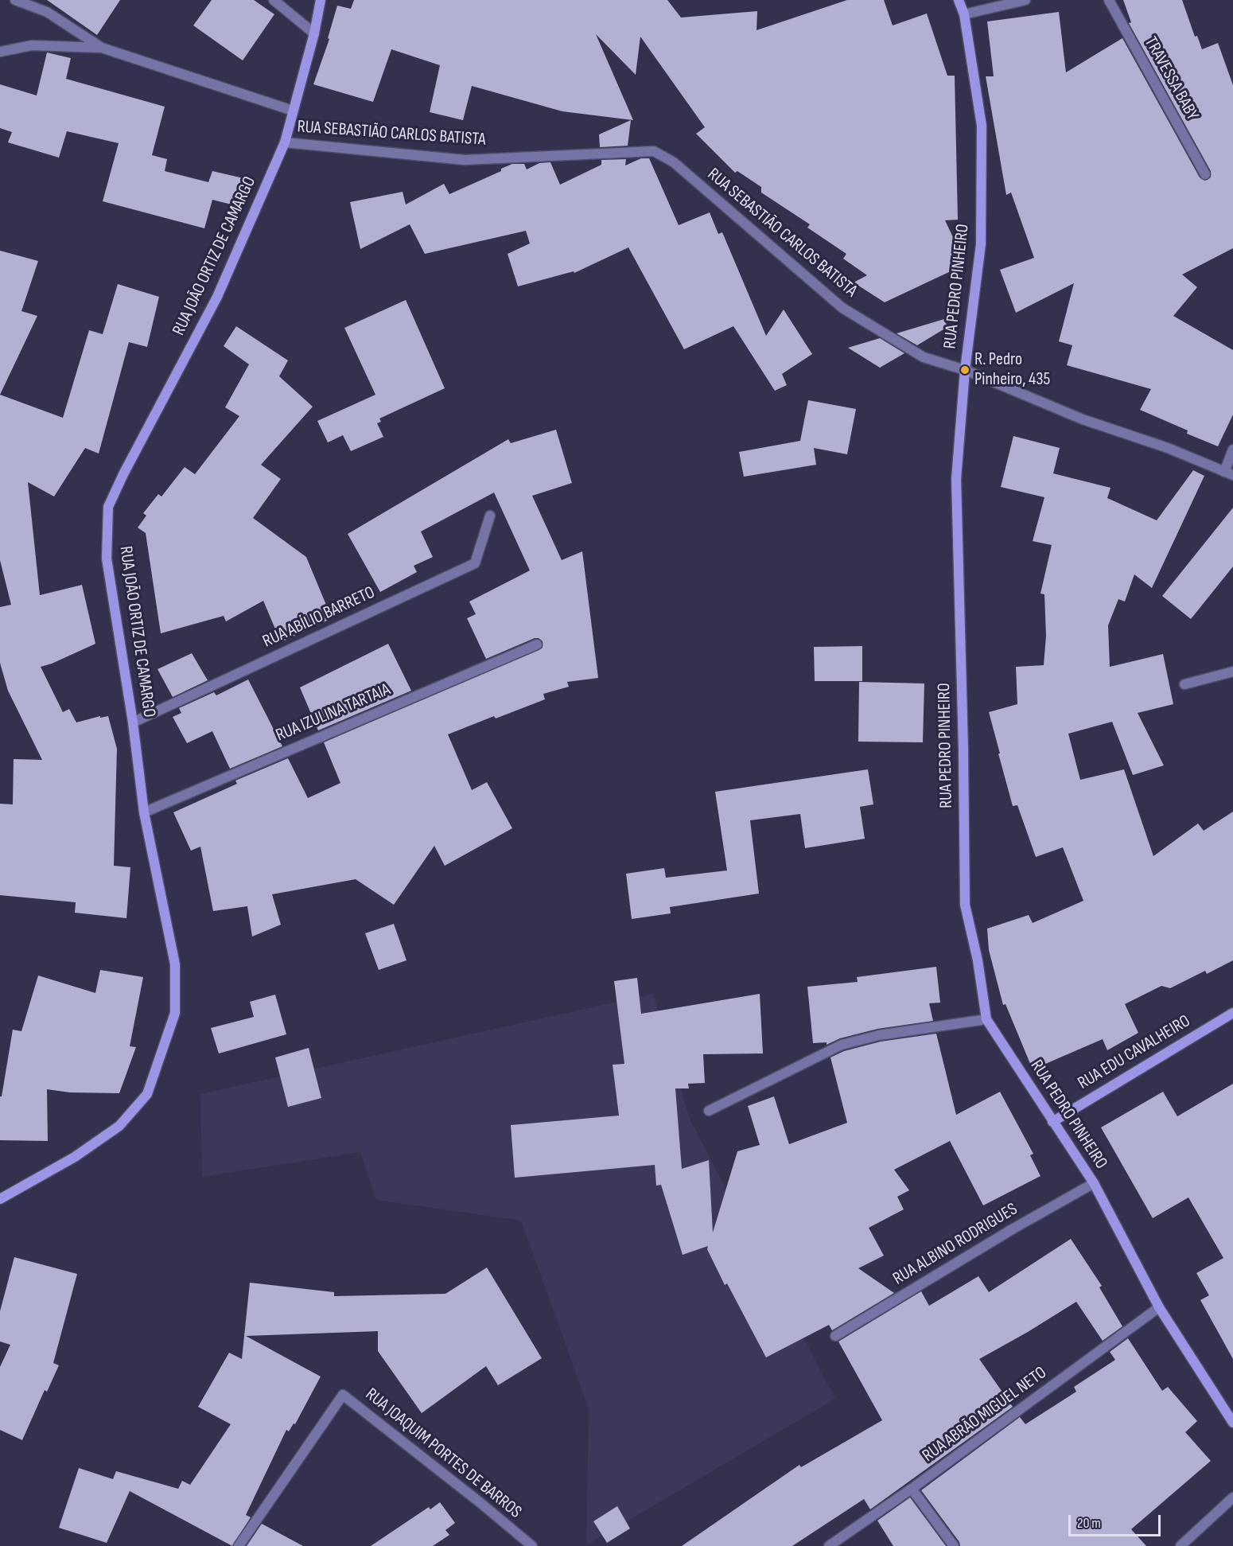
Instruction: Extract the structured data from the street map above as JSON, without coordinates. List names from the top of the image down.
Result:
{
  "streets": {
    "street": [
      "TRAVESSA BABY",
      "RUA SEBASTIÃO CARLOS BATISTA",
      "RUA JOÃO ORTIZ DE CAMARGO",
      "RUA PEDRO PINHEIRO",
      "RUA ABÍLIO BARRETO",
      "RUA IZULINA TARTAIA",
      "RUA EDU CAVALHEIRO",
      "RUA ALBINO RODRIGUES",
      "RUA ABRÃO MIGUEL NETO",
      "RUA JOAQUIM PORTES DE BARROS"
    ]
  },
  "crossings": [
    ["RUA SEBASTIÃO CARLOS BATISTA", "RUA JOÃO ORTIZ DE CAMARGO"],
    ["RUA SEBASTIÃO CARLOS BATISTA", "RUA PEDRO PINHEIRO"],
    ["RUA JOÃO ORTIZ DE CAMARGO", "RUA ABÍLIO BARRETO"],
    ["RUA JOÃO ORTIZ DE CAMARGO", "RUA IZULINA TARTAIA"],
    ["RUA PEDRO PINHEIRO", "RUA EDU CAVALHEIRO"],
    ["RUA PEDRO PINHEIRO", "RUA ALBINO RODRIGUES"],
    ["RUA PEDRO PINHEIRO", "RUA ABRÃO MIGUEL NETO"]
  ],
  "places": ["R. Pedro Pinheiro, 435"],
  "scale_bar": "20 m"
}
